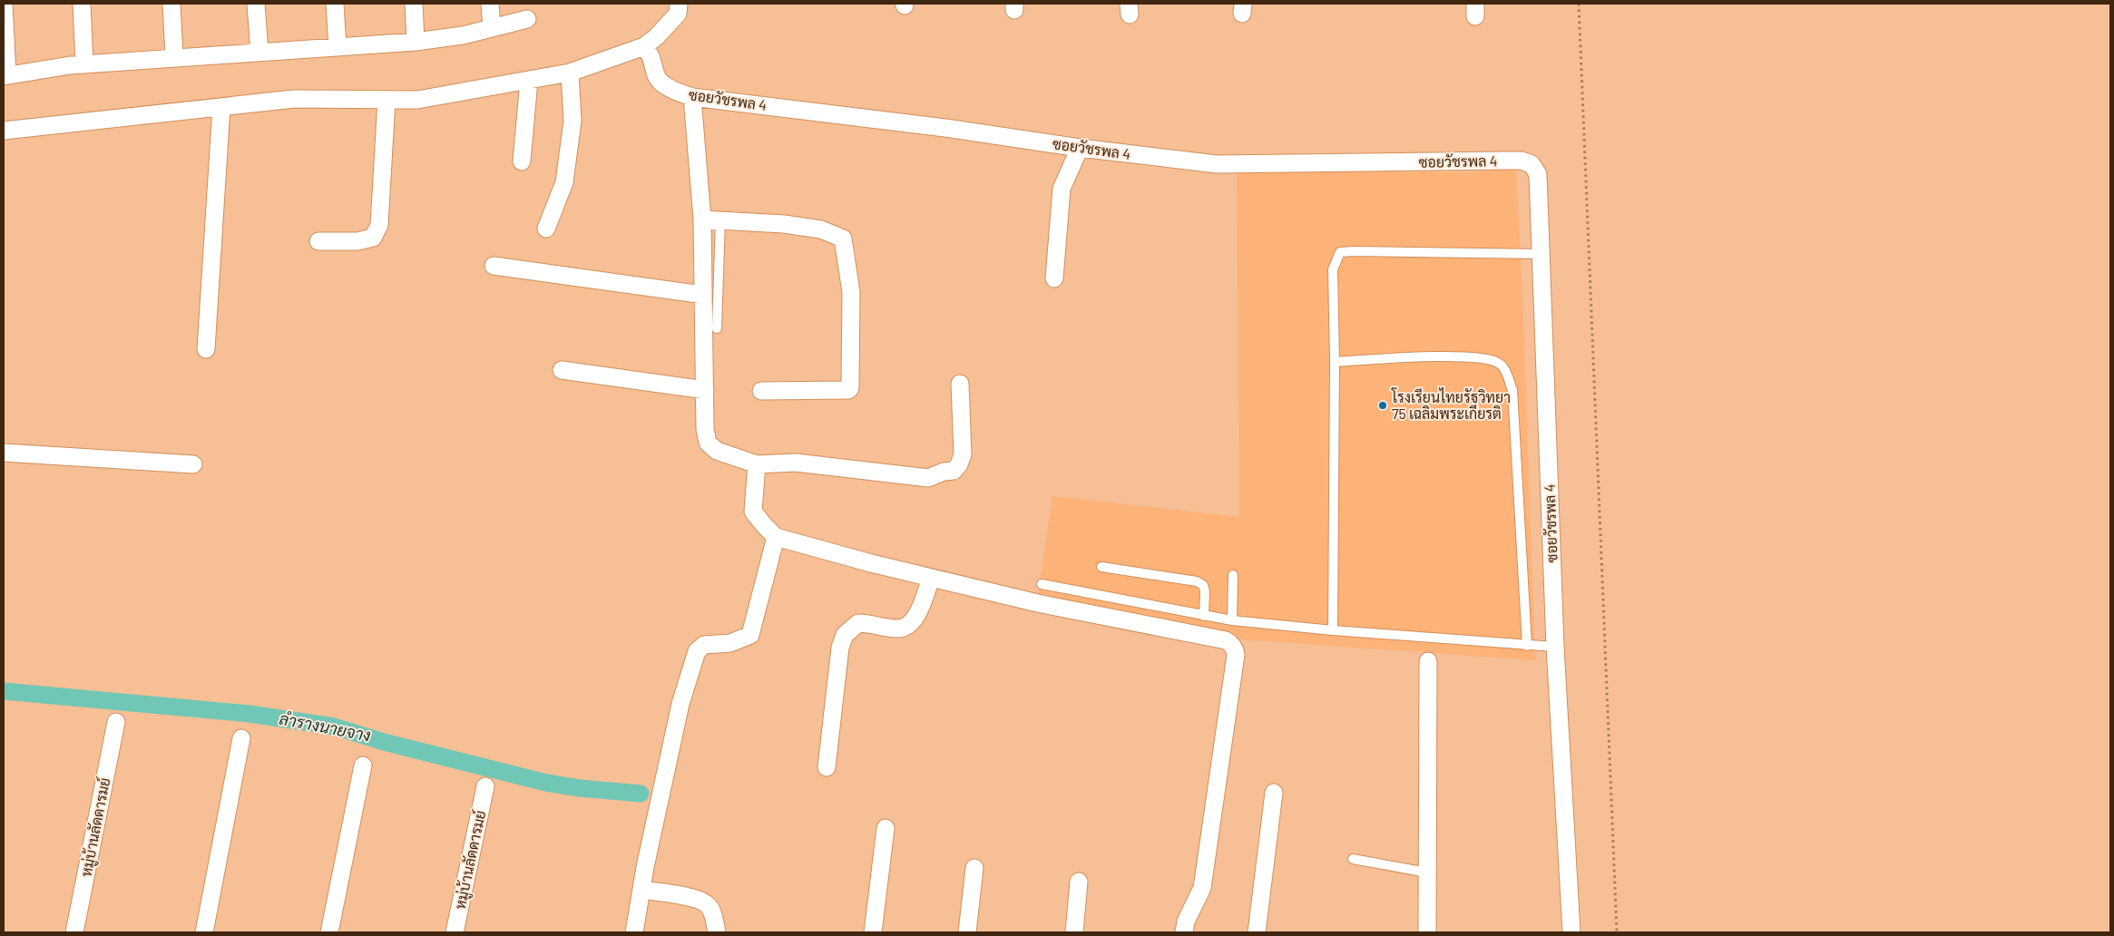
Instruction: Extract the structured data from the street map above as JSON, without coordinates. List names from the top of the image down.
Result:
{
  "streets": {
    "street": ["ซอยวัชรพล 4", "หมู่บ้านลัดดารมย์"]
  },
  "water": ["ลำรางนายจาง"],
  "places": ["โรงเรียนไทยรัฐวิทยา 75 เฉลิมพระเกียรติ"]
}
